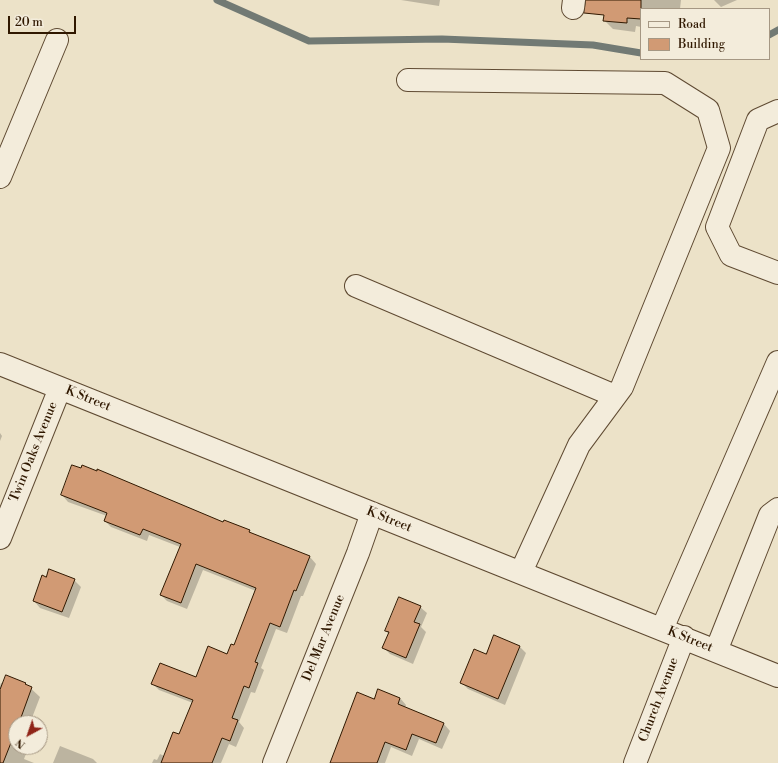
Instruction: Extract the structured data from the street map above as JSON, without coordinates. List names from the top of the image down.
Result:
{
  "streets": {
    "street": [
      "K Street",
      "Twin Oaks Avenue",
      "Del Mar Avenue",
      "Church Avenue"
    ]
  },
  "crossings": [
    ["K Street", "Twin Oaks Avenue"],
    ["K Street", "Del Mar Avenue"],
    ["K Street", "Church Avenue"]
  ],
  "legend": ["Road", "Building"],
  "scale_bar": "20 m",
  "north": "bottom left"
}
